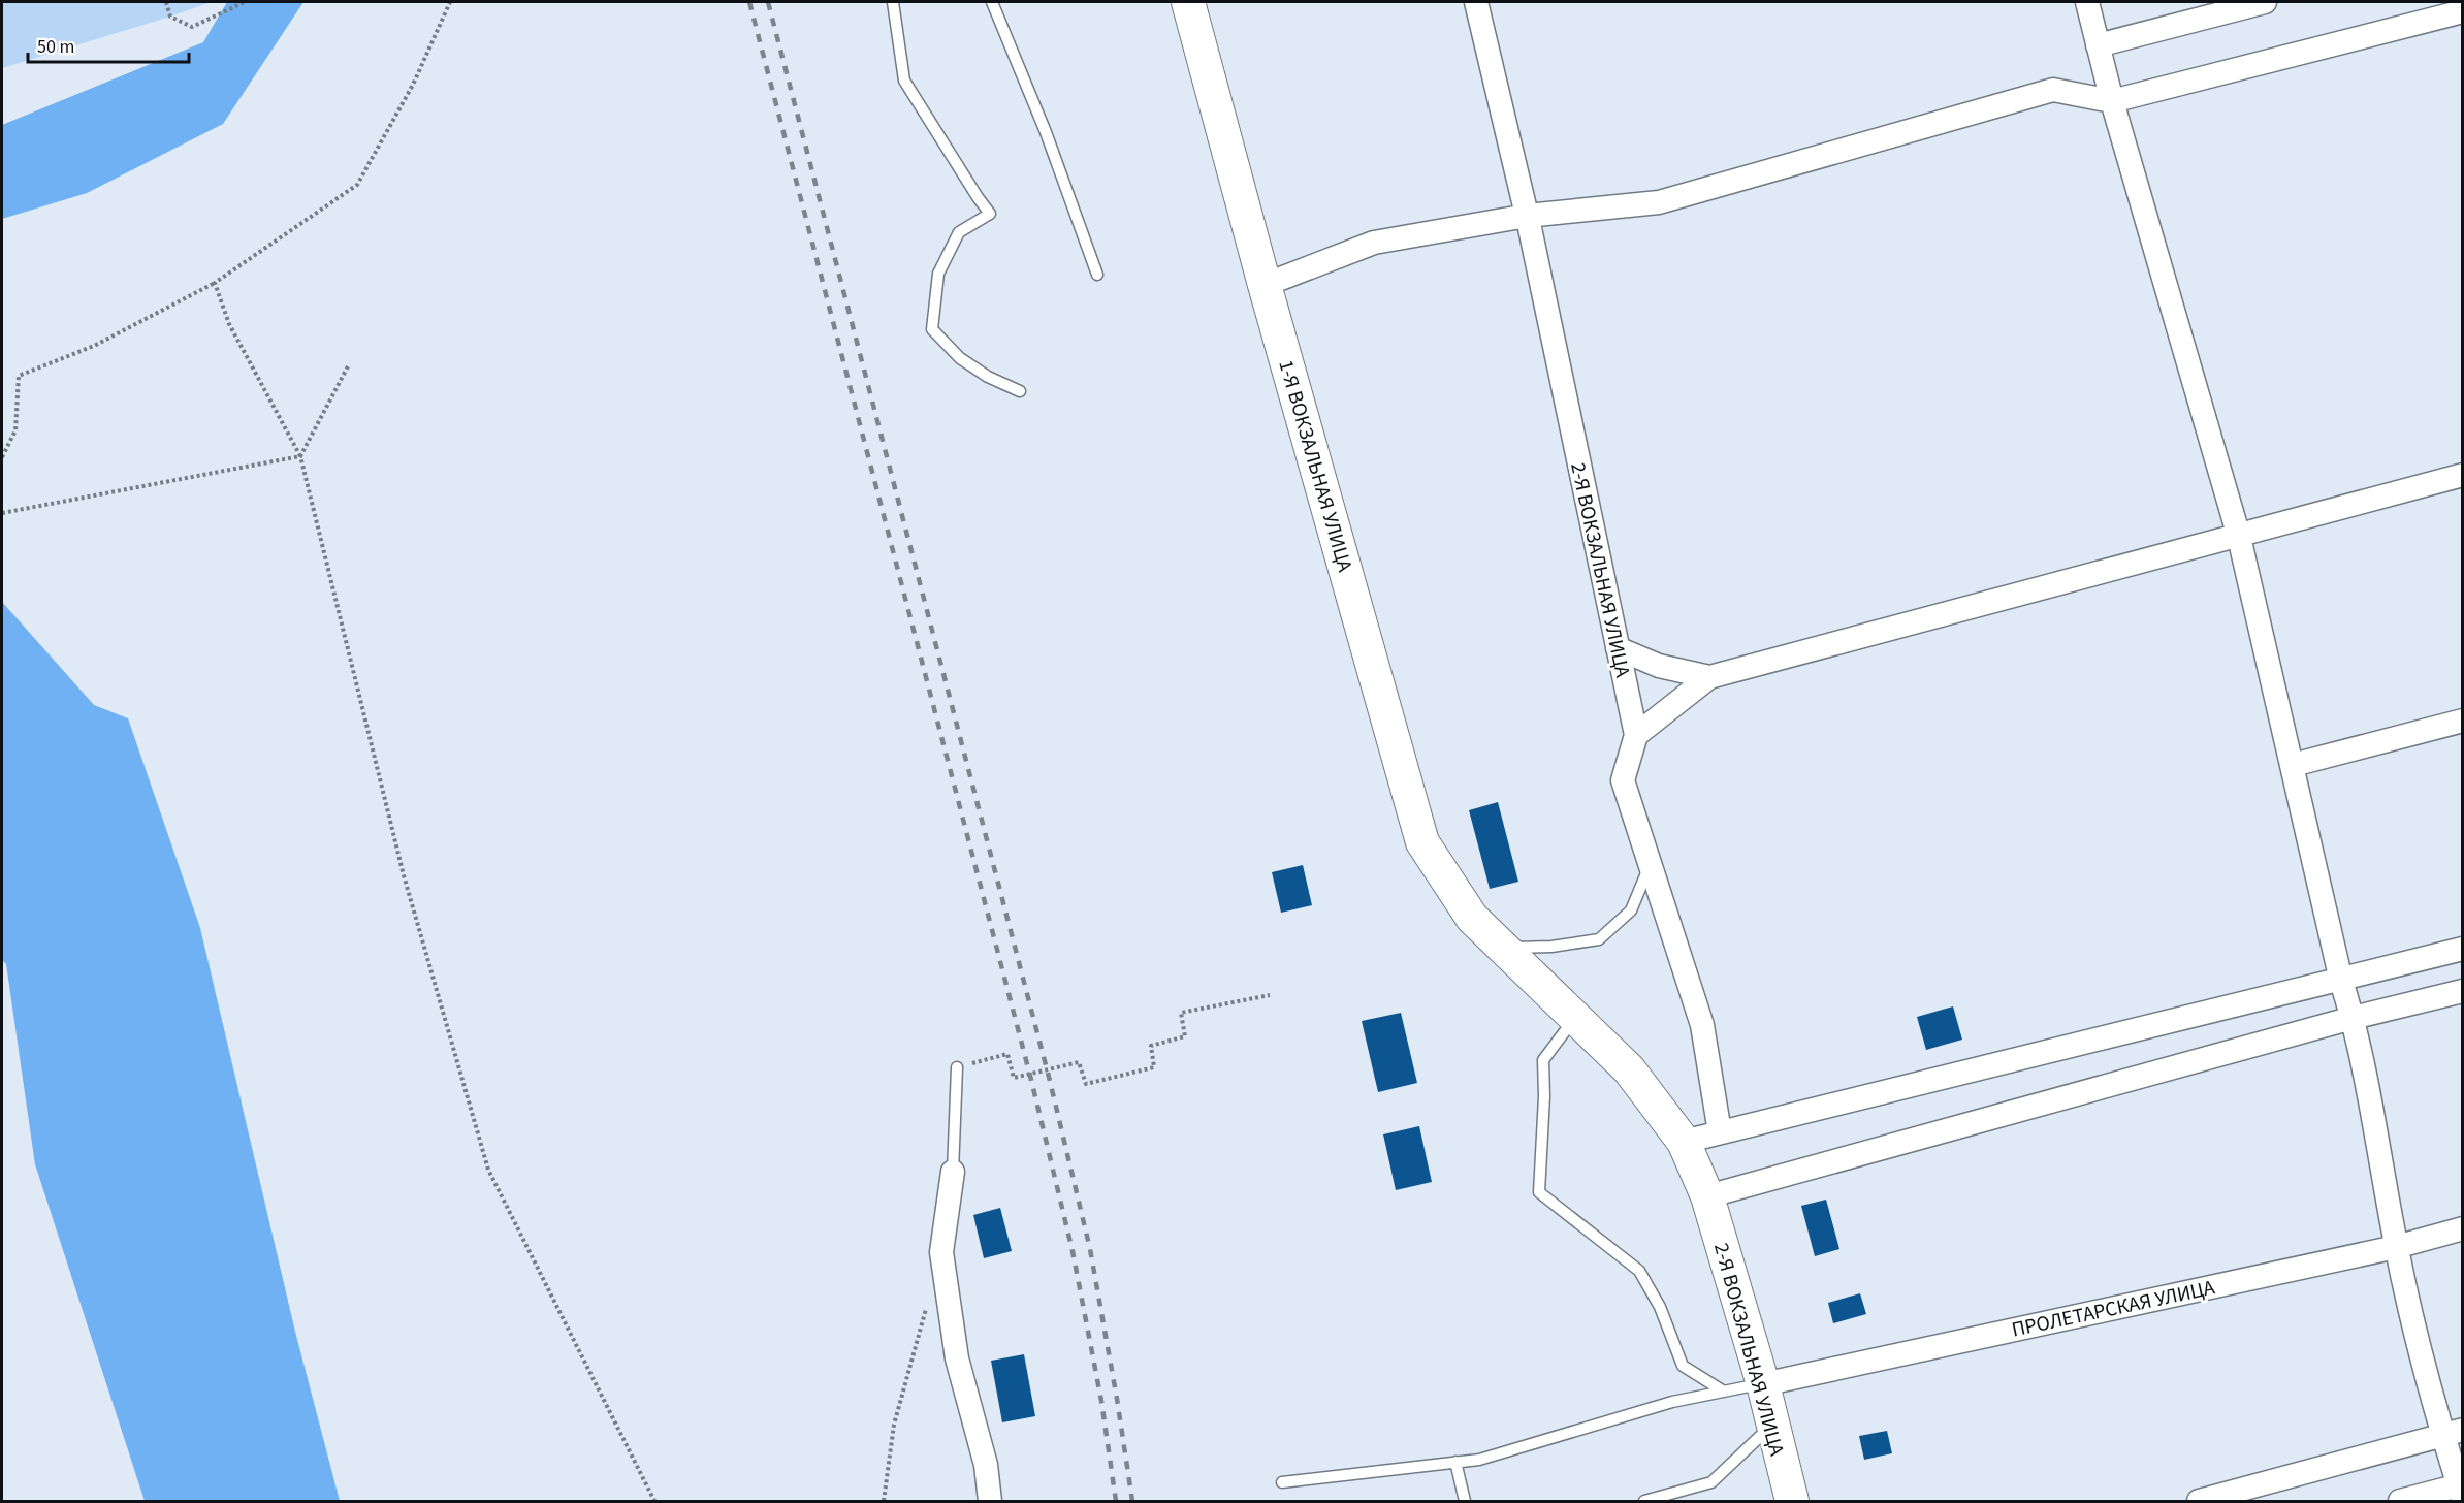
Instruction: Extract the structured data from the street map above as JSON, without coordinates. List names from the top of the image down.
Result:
{
  "streets": {
    "main road": ["1-Я ВОКЗАЛЬНАЯ УЛИЦА", "2-Я ВОКЗАЛЬНАЯ УЛИЦА"],
    "street": ["ПРОЛЕТАРСКАЯ УЛИЦА"]
  },
  "crossings": [
    ["1-Я ВОКЗАЛЬНАЯ УЛИЦА", "2-Я ВОКЗАЛЬНАЯ УЛИЦА"],
    ["2-Я ВОКЗАЛЬНАЯ УЛИЦА", "ПРОЛЕТАРСКАЯ УЛИЦА"]
  ],
  "scale_bar": "50 m"
}
